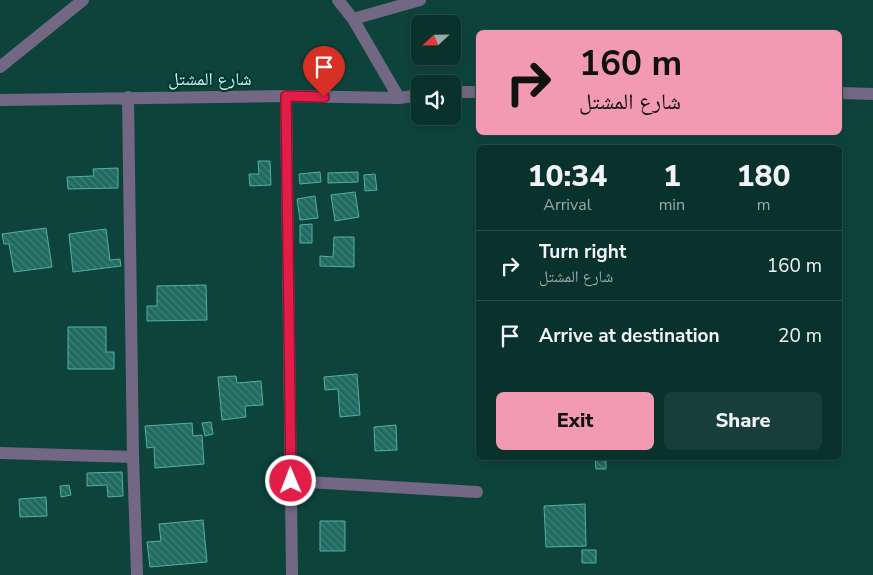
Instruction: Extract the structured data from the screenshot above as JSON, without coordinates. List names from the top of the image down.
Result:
{
  "streets": {
    "street": ["شارع المشتل"]
  },
  "north": "left",
  "page": {
    "turn": ["160 m", "شارع المشتل"],
    "eta": [
      "10:34",
      "Arrival",
      "1",
      "min",
      "180",
      "m"
    ],
    "list": [
      {
        "name": "Turn right",
        "note": "شارع المشتل",
        "value": "160 m"
      },
      {
        "name": "Arrive at destination",
        "value": "20 m"
      }
    ],
    "buttons": ["Exit", "Share"]
  }
}
